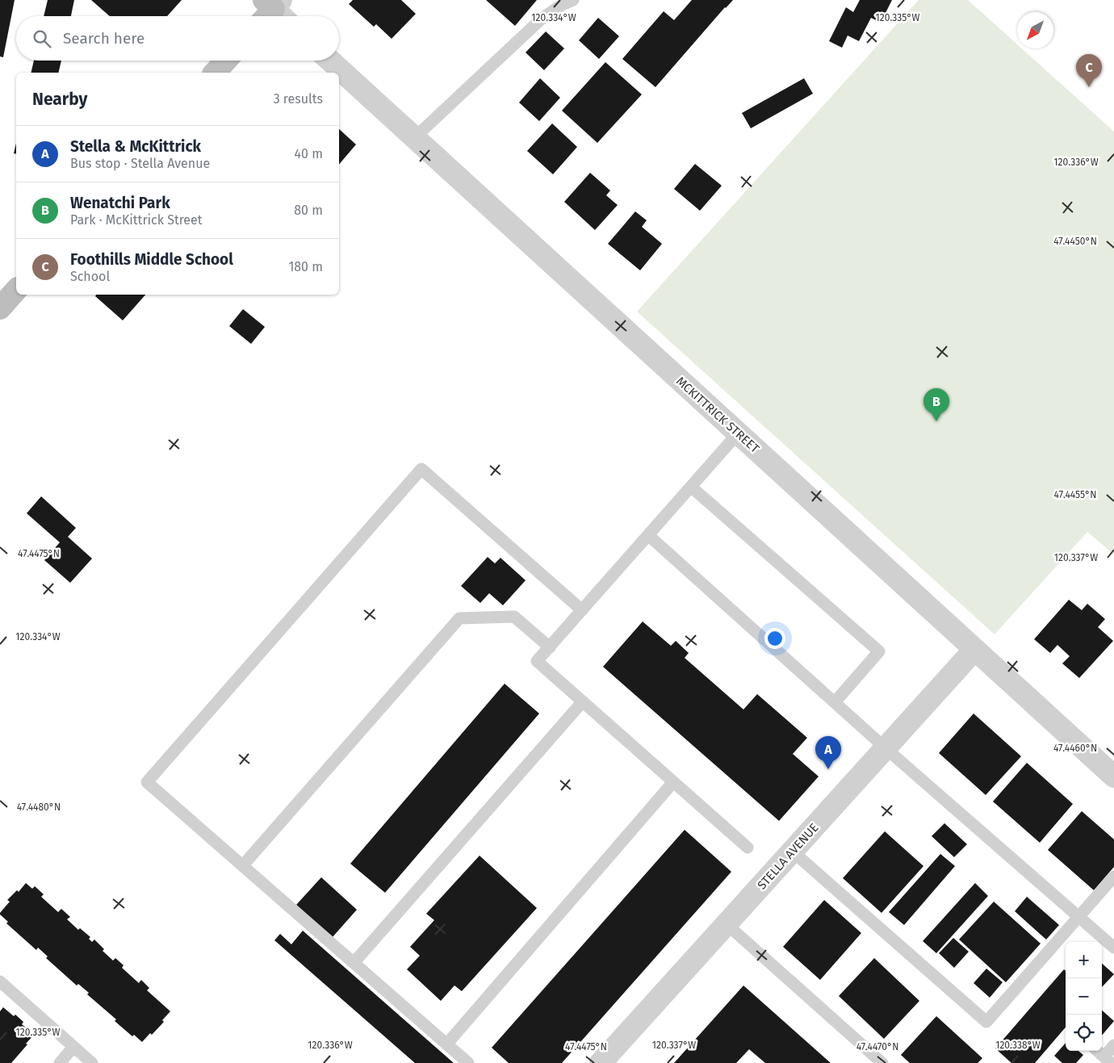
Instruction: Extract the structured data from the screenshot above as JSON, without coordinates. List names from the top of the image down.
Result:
{
  "streets": {
    "street": ["MCKITTRICK STREET", "STELLA AVENUE"]
  },
  "crossings": [
    ["MCKITTRICK STREET", "STELLA AVENUE"]
  ],
  "north": "bottom left",
  "page": {
    "search": "Search here",
    "pins": ["C", "B", "A"],
    "heading": ["Nearby", "3 results"],
    "list": [
      {
        "mark": "A",
        "name": "Stella & McKittrick",
        "note": "Bus stop · Stella Avenue",
        "value": "40 m"
      },
      {
        "mark": "B",
        "name": "Wenatchi Park",
        "note": "Park · McKittrick Street",
        "value": "80 m"
      },
      {
        "mark": "C",
        "name": "Foothills Middle School",
        "note": "School",
        "value": "180 m"
      }
    ],
    "map_buttons": ["+", "−"]
  },
  "coordinates": [
    "120.334°W",
    "120.335°W",
    "120.336°W",
    "47.4450°N",
    "47.4455°N",
    "47.4475°N",
    "120.337°W",
    "47.4460°N",
    "47.4480°N",
    "120.338°W",
    "47.4470°N"
  ]
}
